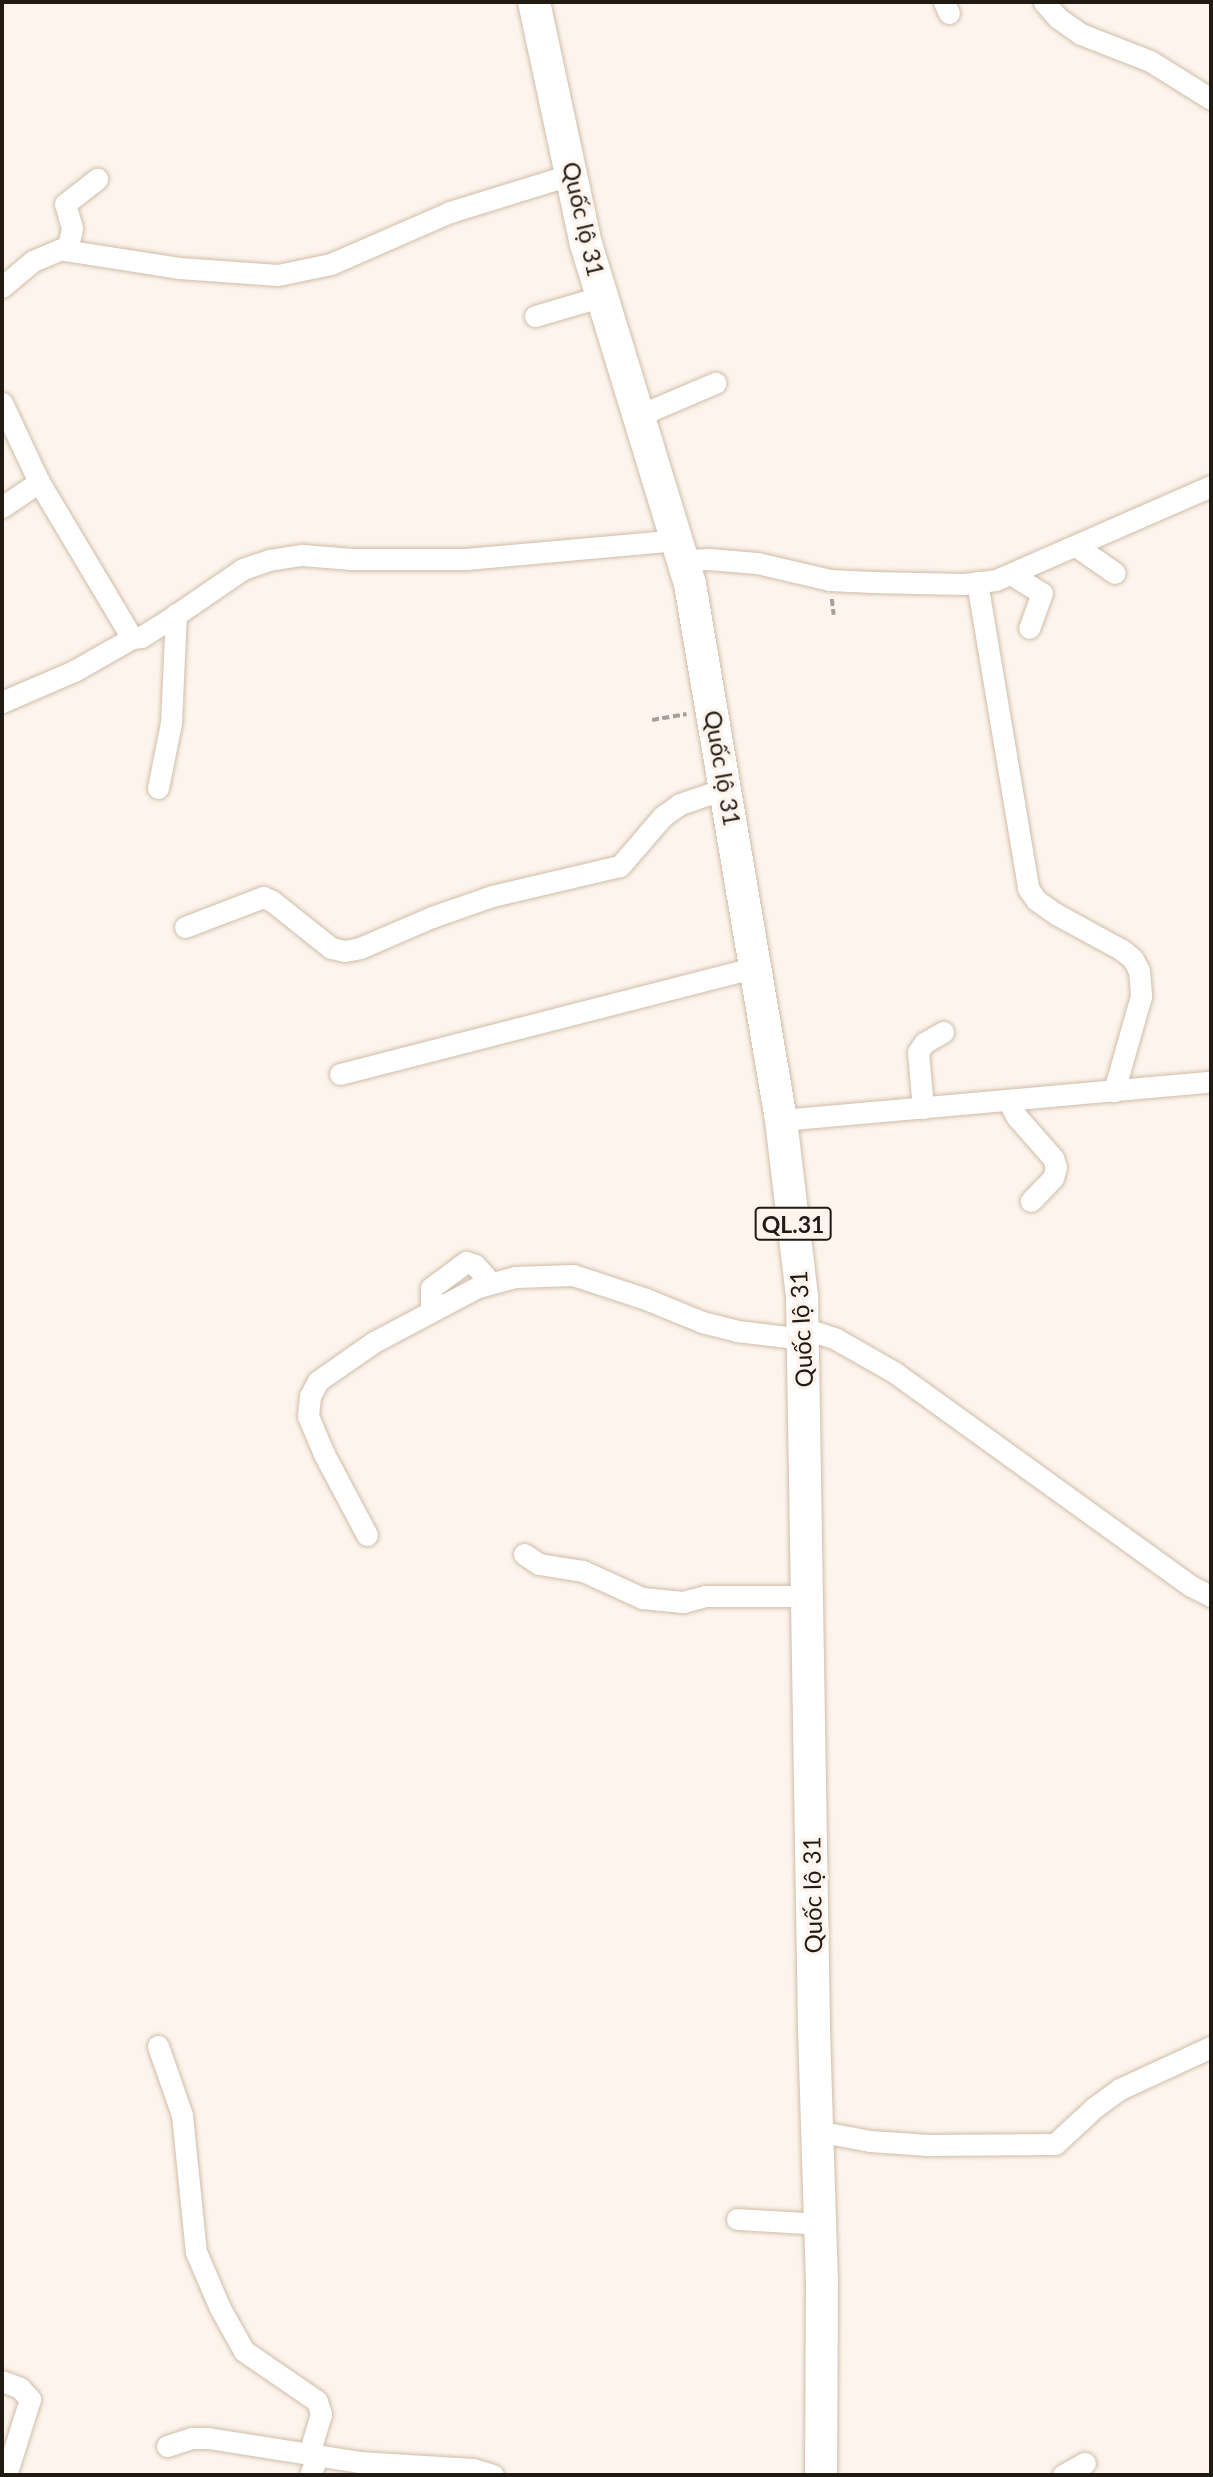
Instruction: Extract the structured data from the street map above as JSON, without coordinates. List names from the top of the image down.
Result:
{
  "streets": {
    "highway": ["Quốc lộ 31", "QL.31"]
  }
}
